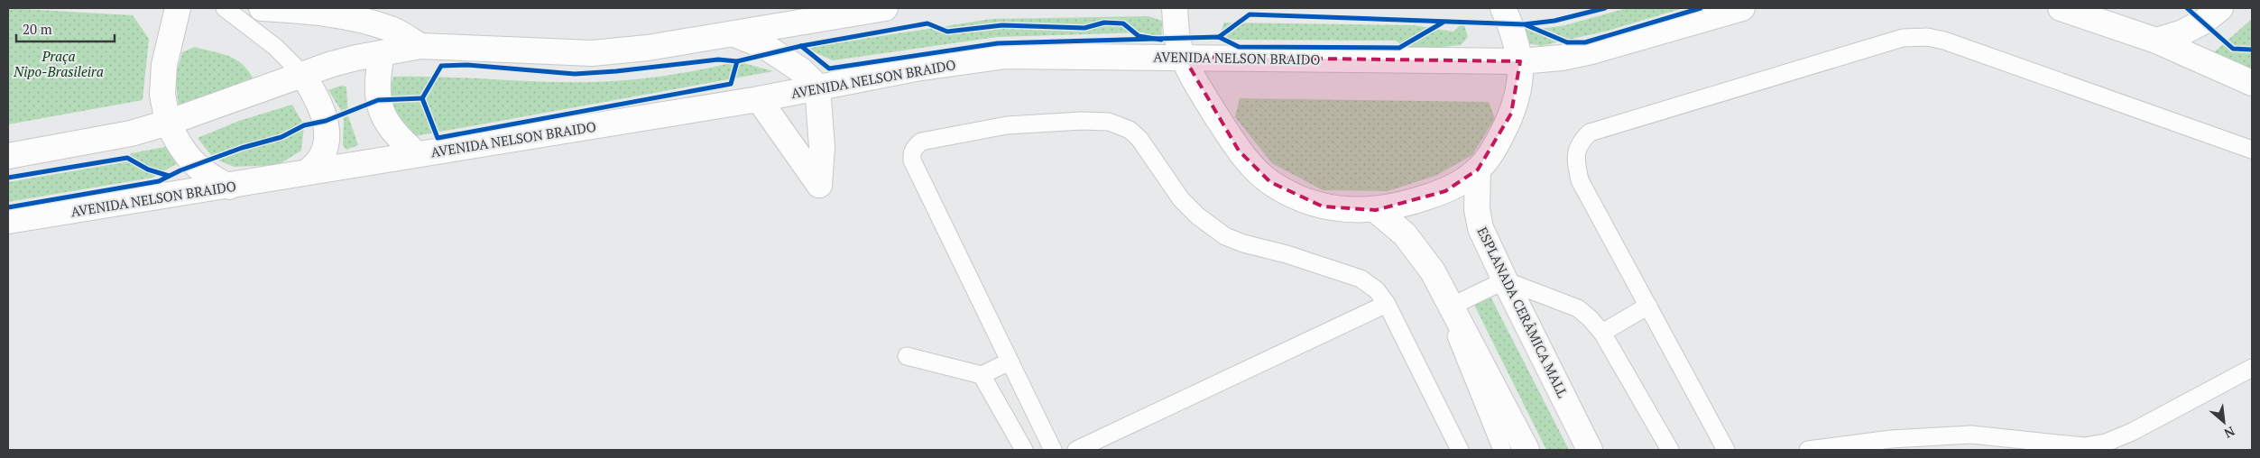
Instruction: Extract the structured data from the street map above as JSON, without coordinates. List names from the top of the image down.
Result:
{
  "streets": {
    "main road": ["AVENIDA NELSON BRAIDO", "ESPLANADA CERÂMICA MALL"]
  },
  "parks": ["Praça Nipo-Brasileira"],
  "scale_bar": "20 m",
  "north": "bottom right"
}
